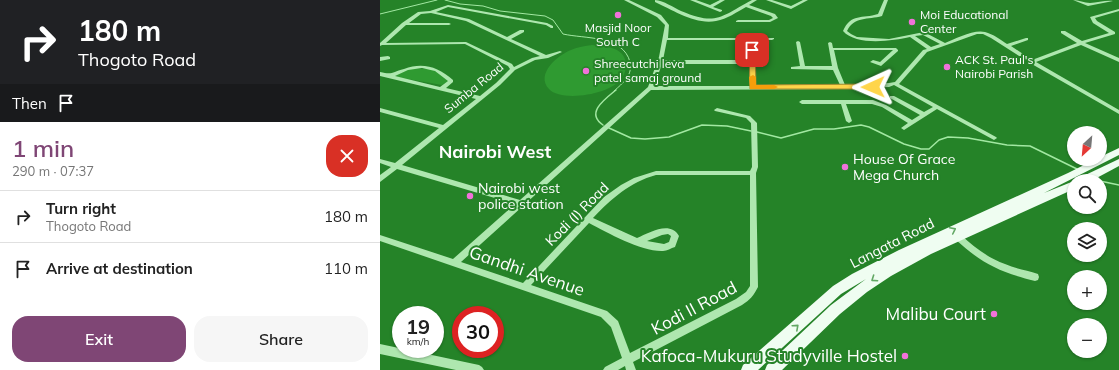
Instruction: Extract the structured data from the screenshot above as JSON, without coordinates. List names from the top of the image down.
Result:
{
  "streets": {
    "main road": ["Langata Road"],
    "street": [
      "Sumba Road",
      "Kodi (I) Road",
      "Gandhi Avenue",
      "Kodi II Road"
    ]
  },
  "crossings": [
    ["Kodi (I) Road", "Gandhi Avenue"],
    ["Kodi (I) Road", "Kodi II Road"],
    ["Gandhi Avenue", "Kodi II Road"]
  ],
  "districts": ["Nairobi West"],
  "places": [
    "Masjid Noor South C",
    "Moi Educational Center",
    "ACK St. Paul's Nairobi Parish",
    "Shreecutchi leva patel samaj ground",
    "House Of Grace Mega Church",
    "Nairobi west police station",
    "Malibu Court",
    "Kafoca-Mukuru Studyville Hostel"
  ],
  "north": "bottom left",
  "page": {
    "turn": ["180 m", "Thogoto Road"],
    "then": "Then",
    "heading": ["1 min", "290 m · 07:37"],
    "map_buttons": ["+", "−"],
    "list": [
      {
        "name": "Turn right",
        "note": "Thogoto Road",
        "value": "180 m"
      },
      {
        "name": "Arrive at destination",
        "value": "110 m"
      }
    ],
    "speed": "19 km/h",
    "limit": "30",
    "buttons": ["Exit", "Share"]
  }
}
